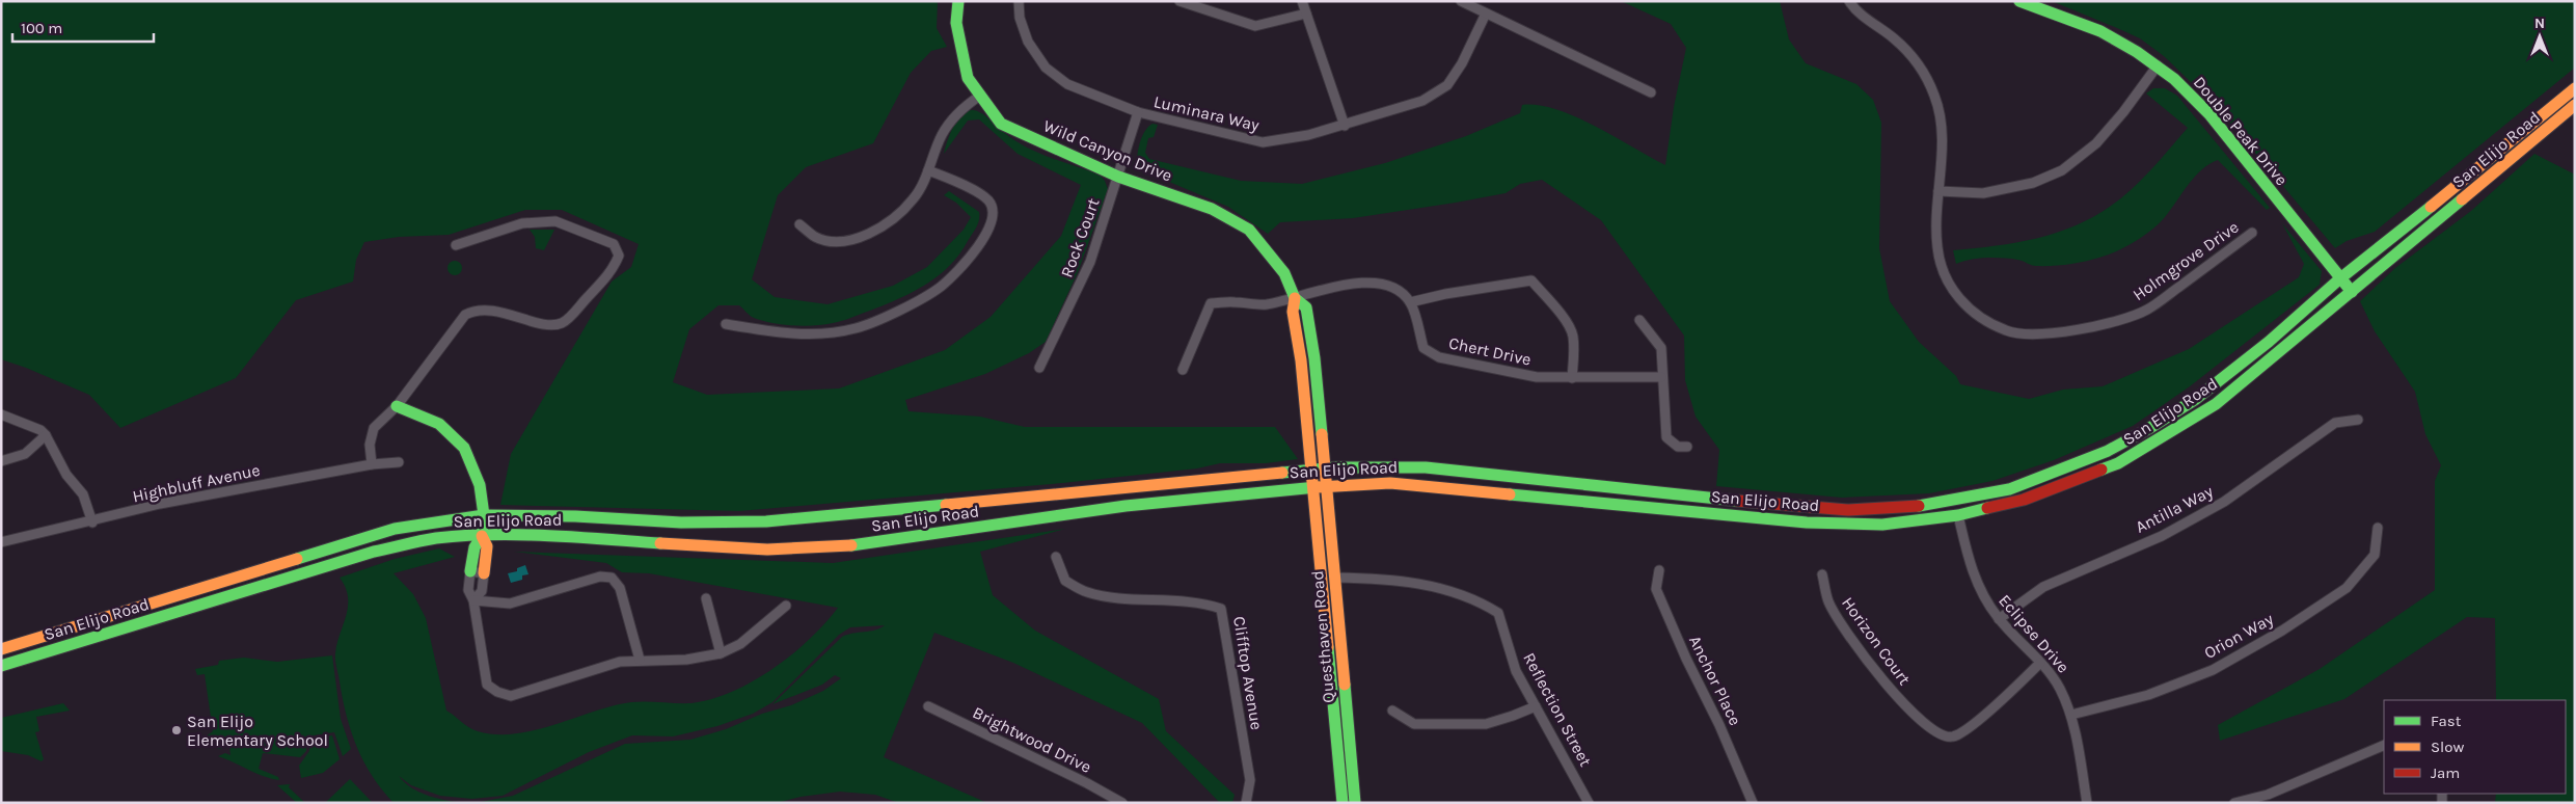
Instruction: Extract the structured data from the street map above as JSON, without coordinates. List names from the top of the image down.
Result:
{
  "streets": {
    "main road": [
      "Double Peak Drive",
      "San Elijo Road",
      "Wild Canyon Drive",
      "Questhaven Road"
    ],
    "street": [
      "Luminara Way",
      "Rock Court",
      "Holmgrove Drive",
      "Chert Drive",
      "Highbluff Avenue",
      "Antilla Way",
      "Eclipse Drive",
      "Orion Way",
      "Horizon Court",
      "Clifftop Avenue",
      "Anchor Place",
      "Reflection Street",
      "Brightwood Drive"
    ]
  },
  "crossings": [
    ["Luminara Way", "Rock Court"],
    ["Double Peak Drive", "San Elijo Road"],
    ["San Elijo Road", "Wild Canyon Drive"],
    ["San Elijo Road", "Eclipse Drive"],
    ["San Elijo Road", "Questhaven Road"],
    ["Wild Canyon Drive", "Rock Court"],
    ["Wild Canyon Drive", "Questhaven Road"],
    ["Antilla Way", "Eclipse Drive"],
    ["Eclipse Drive", "Orion Way"],
    ["Eclipse Drive", "Horizon Court"],
    ["Questhaven Road", "Reflection Street"]
  ],
  "places": ["San Elijo Elementary School"],
  "legend": ["Fast", "Slow", "Jam"],
  "scale_bar": "100 m",
  "north": "top"
}
